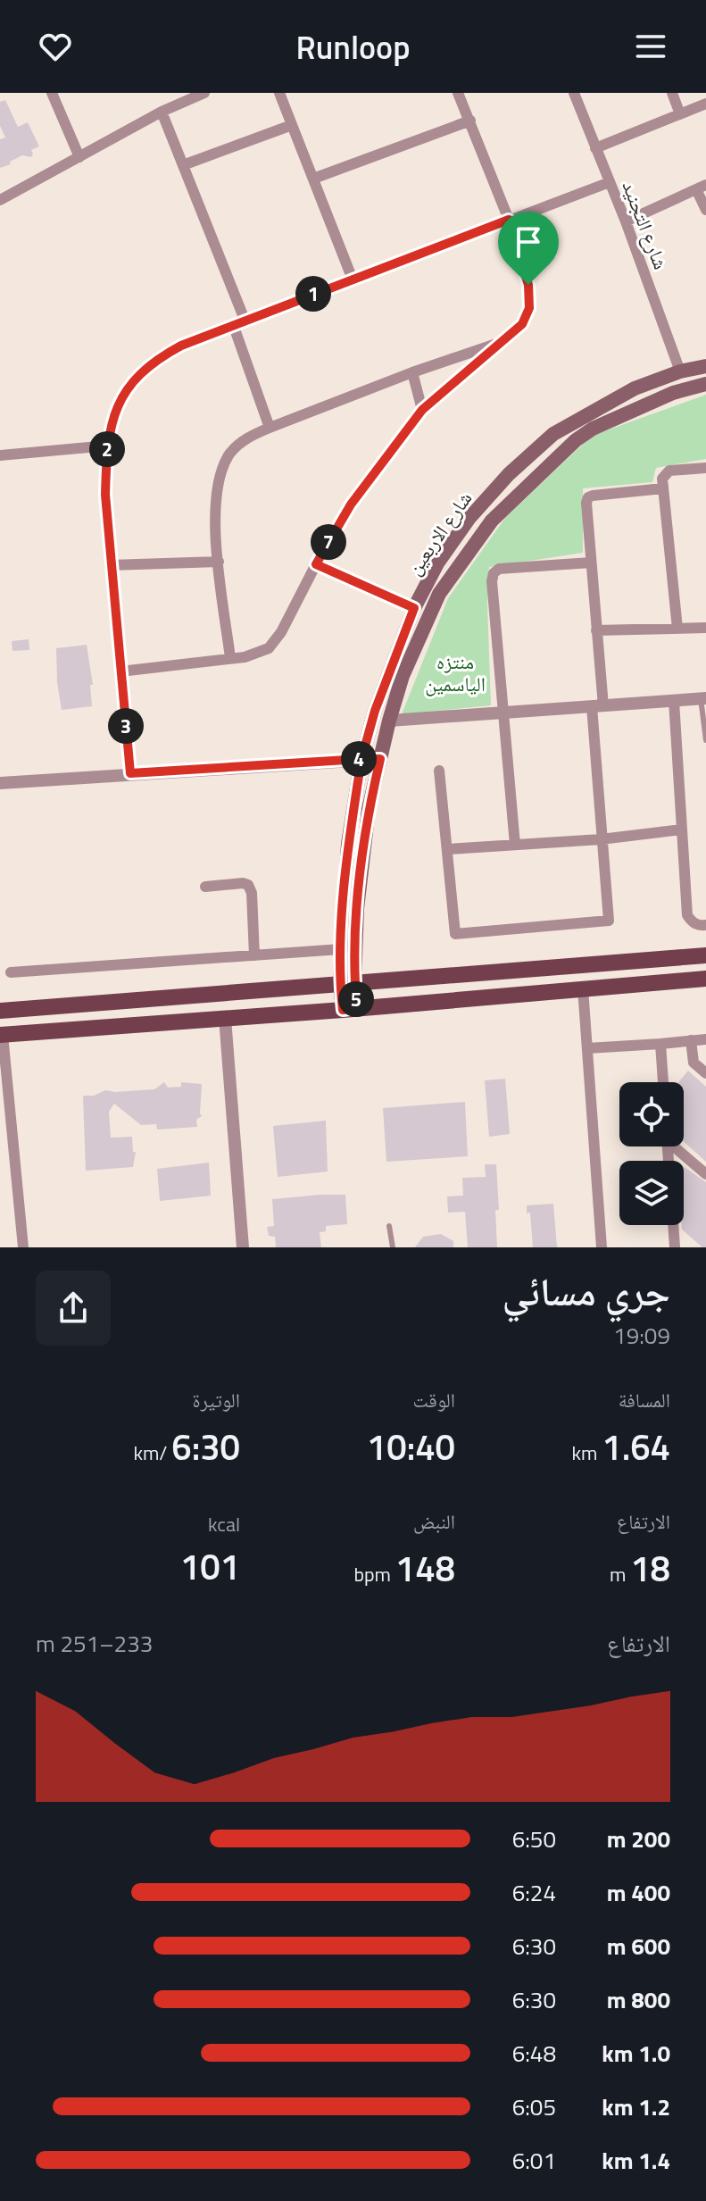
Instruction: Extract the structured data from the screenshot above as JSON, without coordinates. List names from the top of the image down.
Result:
{
  "streets": {
    "main road": ["شارع الاربعين"],
    "street": ["شارع التجنيد"]
  },
  "crossings": [
    ["شارع التجنيد", "شارع الاربعين"]
  ],
  "parks": ["منتزه الياسمين"],
  "page": {
    "header": "Runloop",
    "pins": [
      "1",
      "2",
      "7",
      "3",
      "4",
      "5"
    ],
    "heading": ["جري مسائي", "19:09"],
    "stats": [
      ["المسافة", "1.64 km"],
      ["الوقت", "10:40"],
      ["الوتيرة", "6:30 /km"],
      ["الارتفاع", "18 m"],
      ["النبض", "148 bpm"],
      ["kcal", "101"]
    ],
    "chart": ["الارتفاع", "233–251 m"],
    "list": [
      {
        "name": "200 m",
        "note": "6:50"
      },
      {
        "name": "400 m",
        "note": "6:24"
      },
      {
        "name": "600 m",
        "note": "6:30"
      },
      {
        "name": "800 m",
        "note": "6:30"
      },
      {
        "name": "1.0 km",
        "note": "6:48"
      },
      {
        "name": "1.2 km",
        "note": "6:05"
      },
      {
        "name": "1.4 km",
        "note": "6:01"
      }
    ]
  }
}
